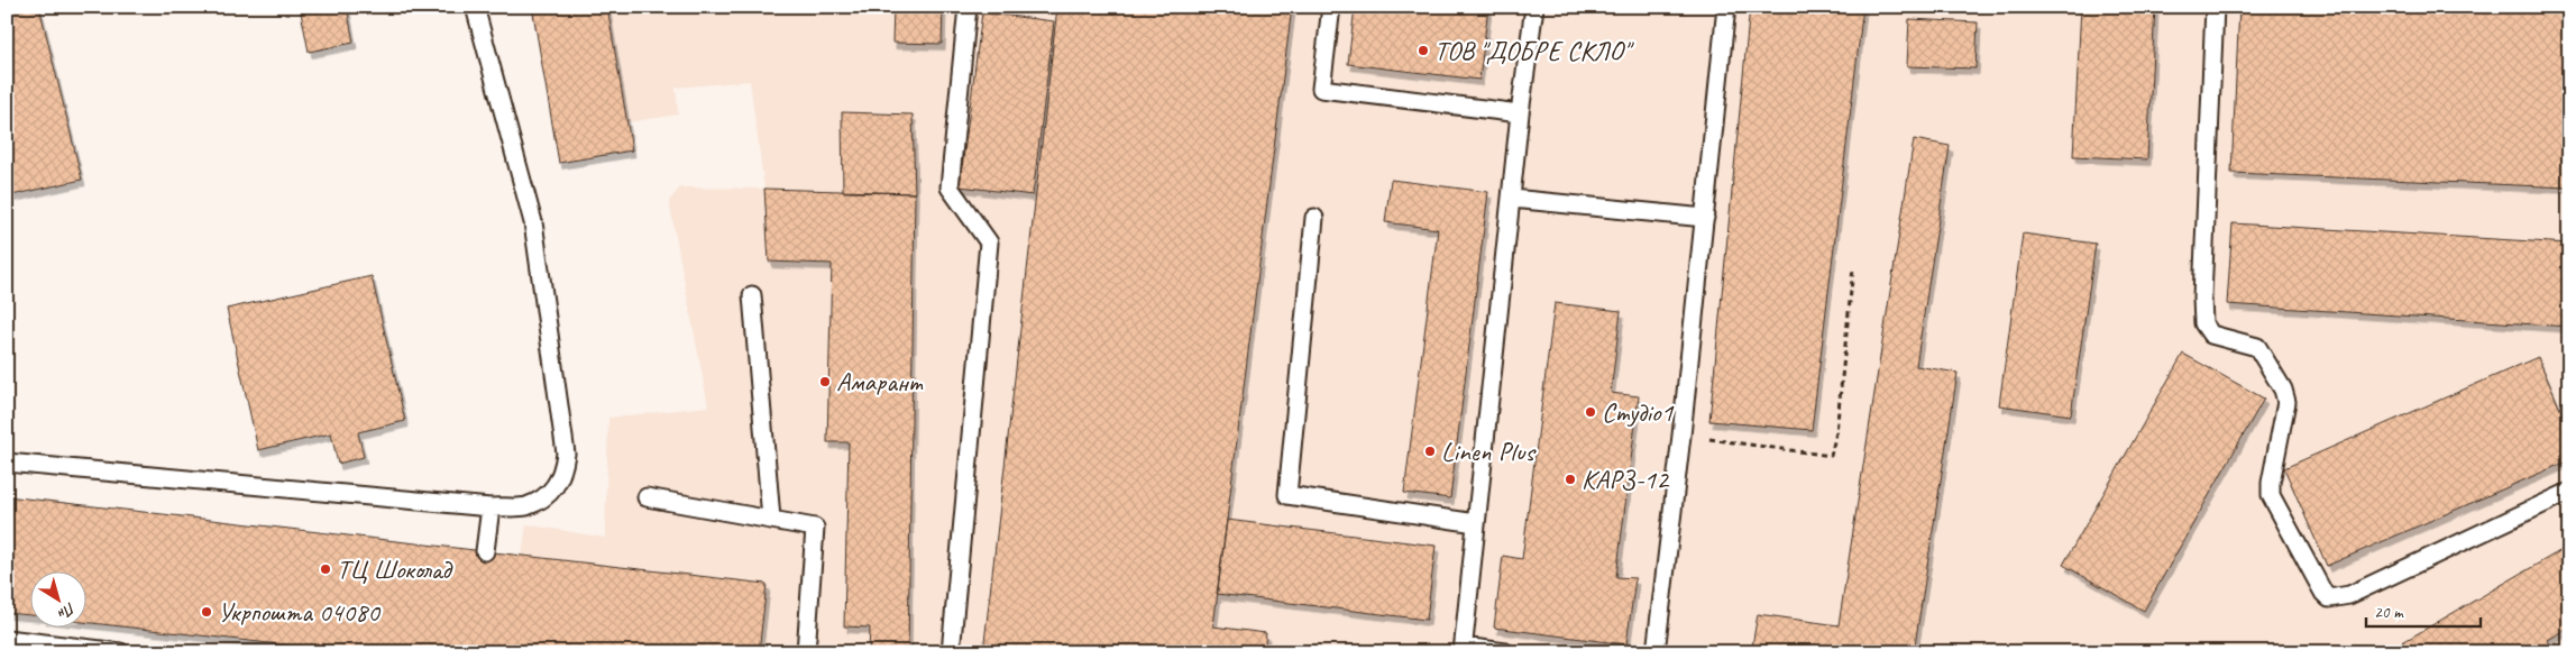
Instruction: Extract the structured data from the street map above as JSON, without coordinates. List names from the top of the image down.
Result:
{
  "places": [
    "ТОВ \"ДОБРЕ СКЛО\"",
    "Амарант",
    "Студіо1",
    "Linen Plus",
    "КАРЗ-12",
    "ТЦ Шоколад",
    "Укрпошта 04080"
  ],
  "scale_bar": "20 m",
  "north": "bottom right"
}
